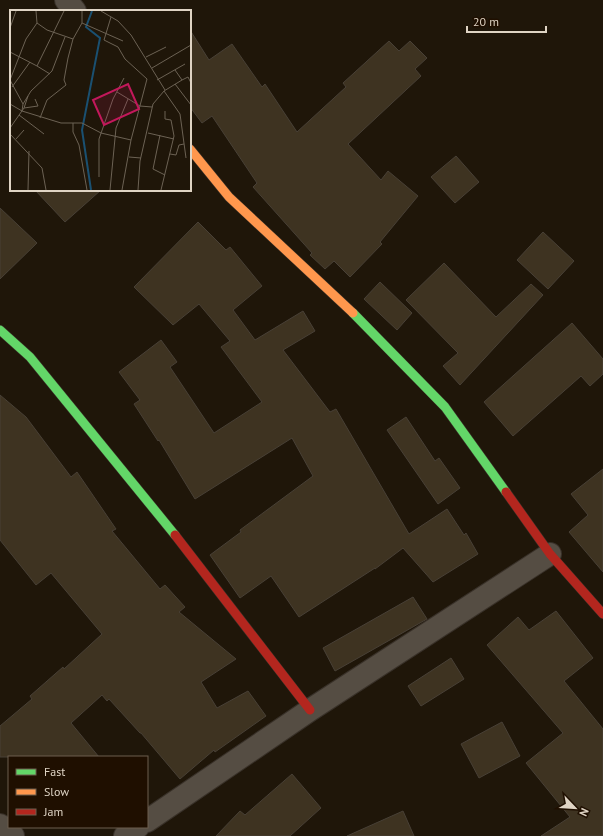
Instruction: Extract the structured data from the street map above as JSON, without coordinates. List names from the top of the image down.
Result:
{
  "legend": ["Fast", "Slow", "Jam"],
  "scale_bar": "20 m",
  "north": "bottom right"
}
